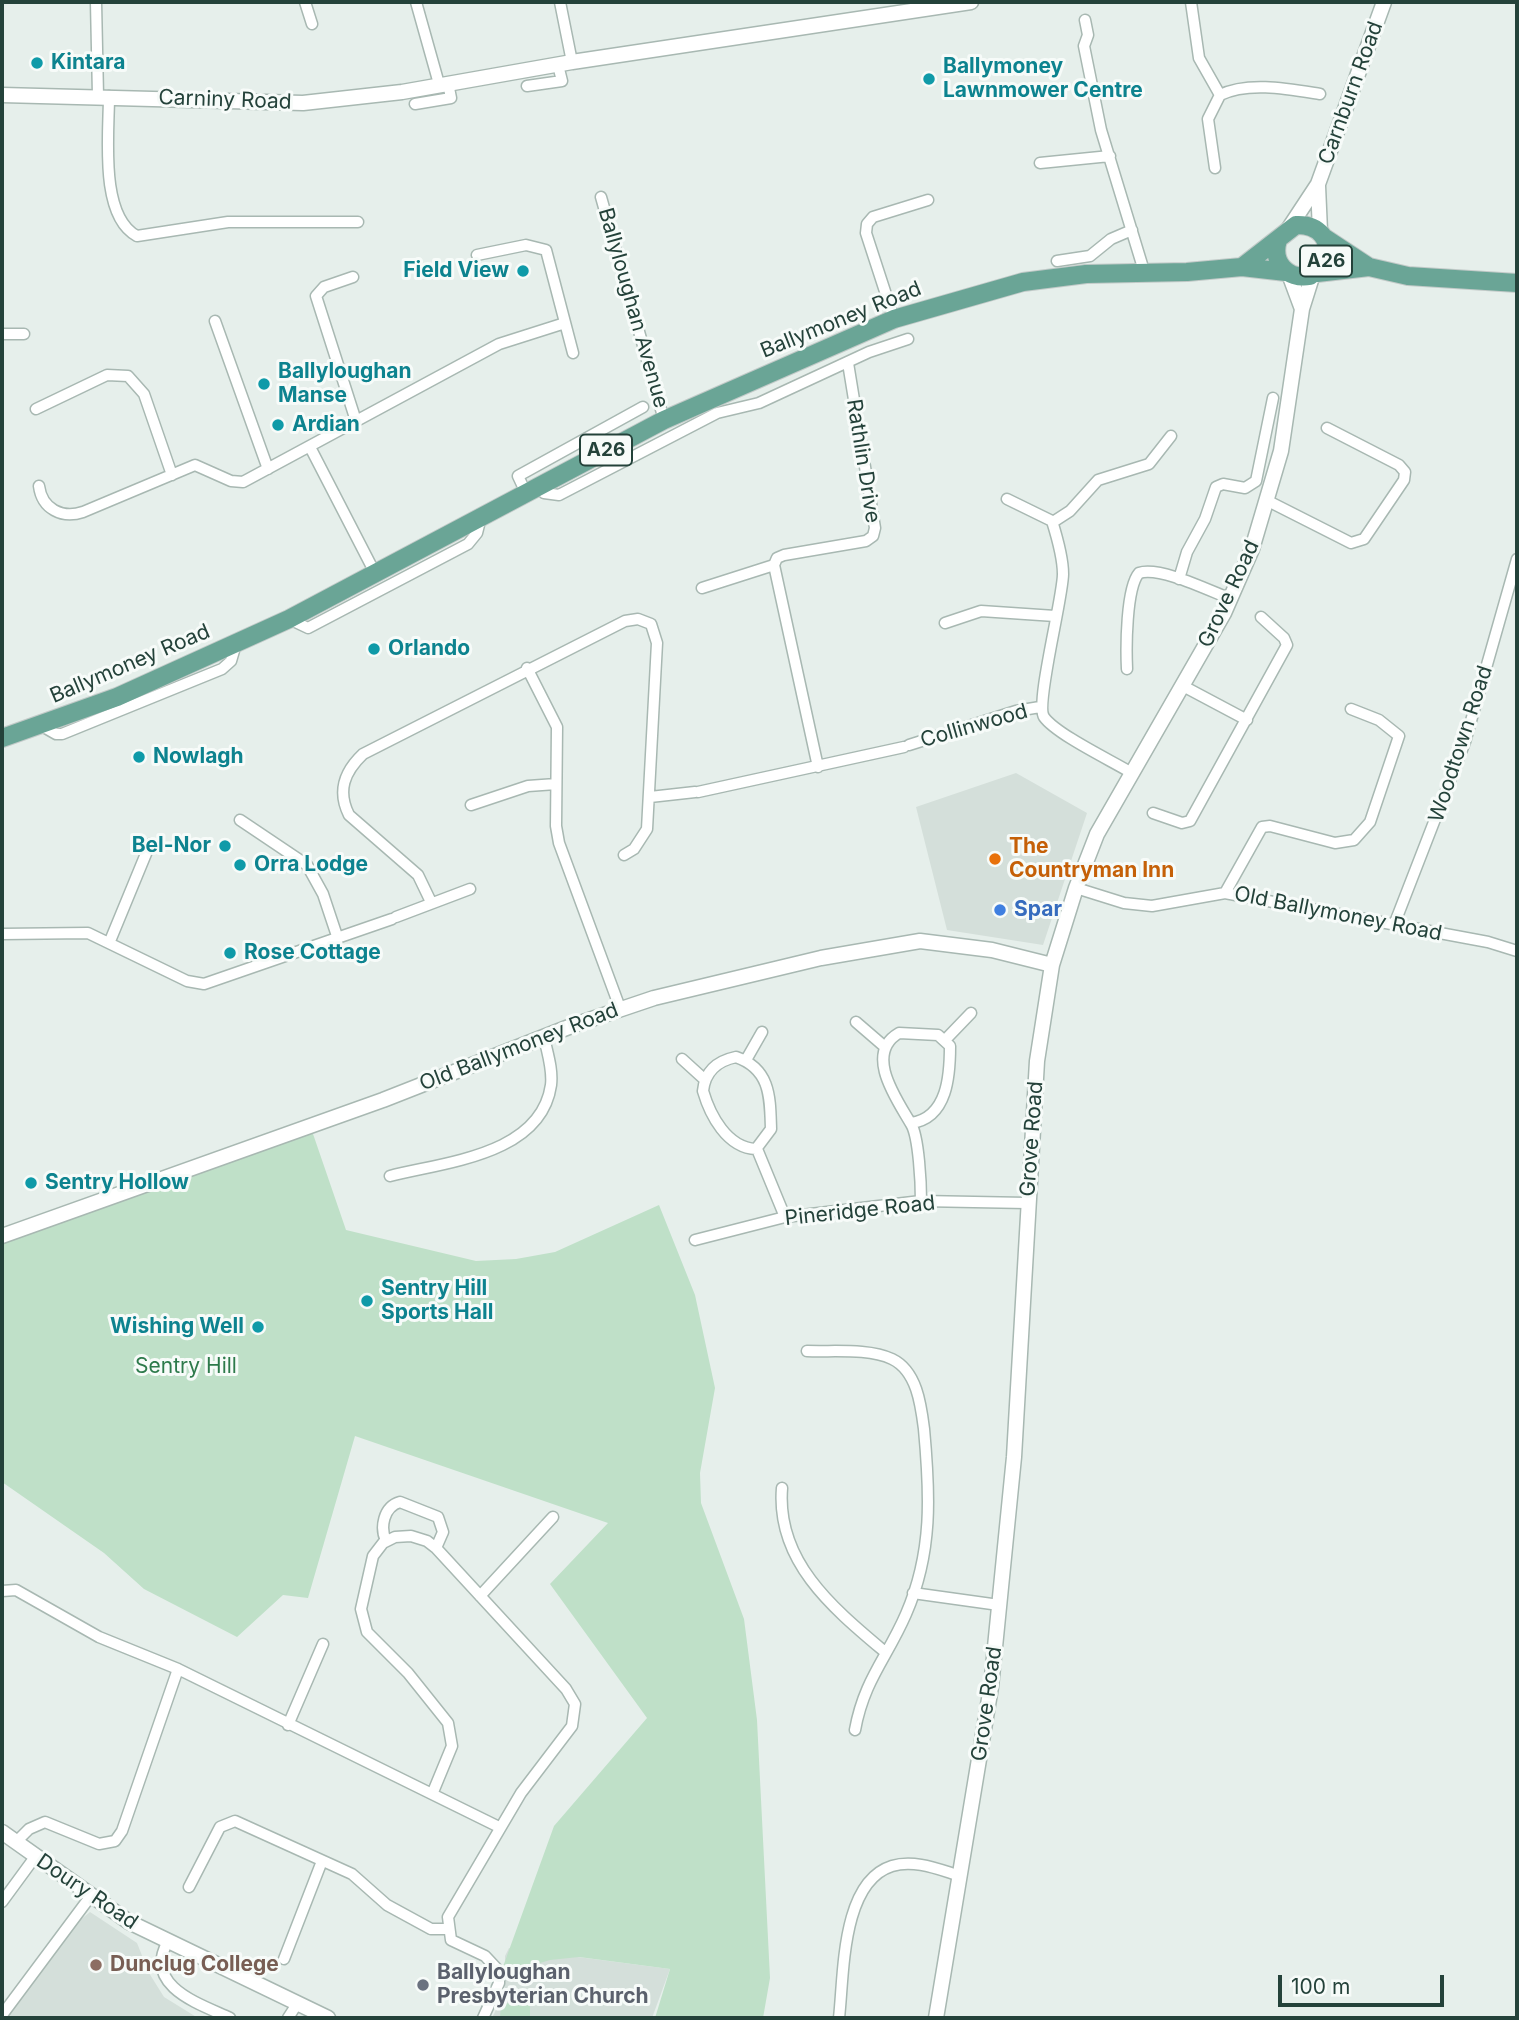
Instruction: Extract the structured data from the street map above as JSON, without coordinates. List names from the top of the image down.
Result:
{
  "streets": {
    "main road": ["A26", "Ballymoney Road"],
    "street": [
      "Carnburn Road",
      "Carniny Road",
      "Ballyloughan Avenue",
      "Rathlin Drive",
      "Grove Road",
      "Collinwood",
      "Woodtown Road",
      "Old Ballymoney Road",
      "Pineridge Road",
      "Doury Road"
    ]
  },
  "crossings": [
    ["Carnburn Road", "A26"],
    ["Carnburn Road", "Ballymoney Road"],
    ["Carnburn Road", "Grove Road"],
    ["A26", "Ballymoney Road"],
    ["A26", "Grove Road"],
    ["Ballyloughan Avenue", "Ballymoney Road"],
    ["Ballymoney Road", "Rathlin Drive"],
    ["Ballymoney Road", "Grove Road"],
    ["Grove Road", "Collinwood"],
    ["Grove Road", "Old Ballymoney Road"],
    ["Grove Road", "Pineridge Road"],
    ["Woodtown Road", "Old Ballymoney Road"]
  ],
  "parks": ["Sentry Hill"],
  "places": [
    "Kintara",
    "Ballymoney Lawnmower Centre",
    "Field View",
    "Ballyloughan Manse",
    "Ardian",
    "Orlando",
    "Nowlagh",
    "Bel-Nor",
    "The Countryman Inn",
    "Orra Lodge",
    "Spar",
    "Rose Cottage",
    "Sentry Hollow",
    "Sentry Hill Sports Hall",
    "Wishing Well",
    "Dunclug College",
    "Ballyloughan Presbyterian Church"
  ],
  "scale_bar": "100 m"
}
